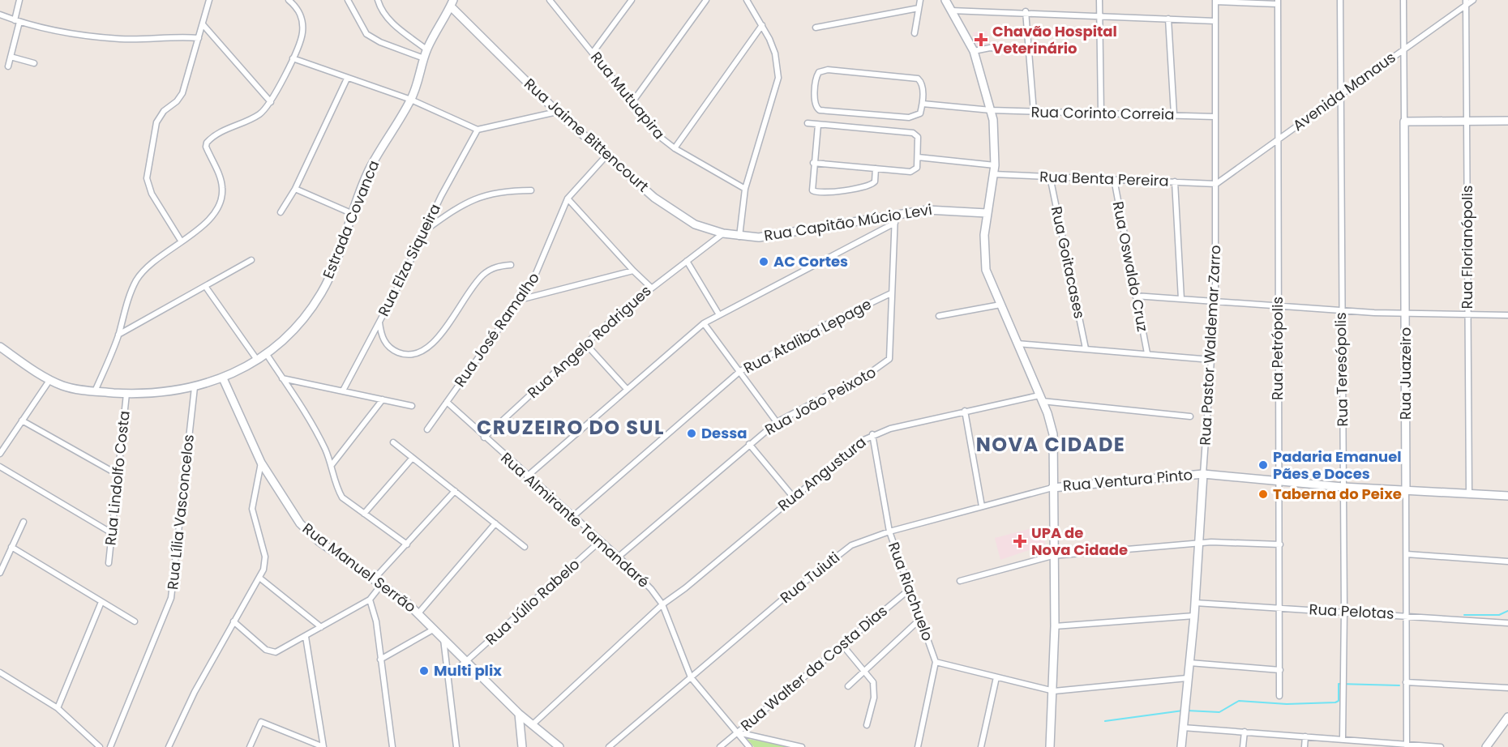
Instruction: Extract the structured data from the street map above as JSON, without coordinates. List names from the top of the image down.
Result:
{
  "streets": {
    "street": [
      "Avenida Manaus",
      "Rua Mutuapira",
      "Rua Corinto Correia",
      "Rua Jaime Bittencourt",
      "Rua Benta Pereira",
      "Estrada Covanca",
      "Rua Capitão Múcio Levi",
      "Rua Florianópolis",
      "Rua Elza Siqueira",
      "Rua Goitacases",
      "Rua Oswaldo Cruz",
      "Rua José Ramalho",
      "Rua Ataliba Lepage",
      "Rua Angelo Rodrigues",
      "Rua Pastor Waldemar Zarro",
      "Rua Petrópolis",
      "Rua Teresópolis",
      "Rua Juazeiro",
      "Rua João Peixoto",
      "Rua Angustura",
      "Rua Lindolfo Costa",
      "Rua Ventura Pinto",
      "Rua Lília Vasconcelos",
      "Rua Almirante Tamandaré",
      "Rua Manuel Serrão",
      "Rua Tuiuti",
      "Rua Riachuelo",
      "Rua Júlio Rabelo",
      "Rua Pelotas",
      "Rua Walter da Costa Dias"
    ]
  },
  "crossings": [
    ["Avenida Manaus", "Rua Benta Pereira"],
    ["Avenida Manaus", "Rua Florianópolis"],
    ["Avenida Manaus", "Rua Pastor Waldemar Zarro"],
    ["Avenida Manaus", "Rua Petrópolis"],
    ["Avenida Manaus", "Rua Teresópolis"],
    ["Avenida Manaus", "Rua Juazeiro"],
    ["Rua Corinto Correia", "Rua Pastor Waldemar Zarro"],
    ["Rua Jaime Bittencourt", "Estrada Covanca"],
    ["Rua Jaime Bittencourt", "Rua Capitão Múcio Levi"],
    ["Rua Jaime Bittencourt", "Rua José Ramalho"],
    ["Rua Jaime Bittencourt", "Rua Angelo Rodrigues"],
    ["Rua Benta Pereira", "Rua Goitacases"],
    ["Rua Benta Pereira", "Rua Oswaldo Cruz"],
    ["Rua Benta Pereira", "Rua Pastor Waldemar Zarro"],
    ["Estrada Covanca", "Rua Lindolfo Costa"],
    ["Estrada Covanca", "Rua Lília Vasconcelos"],
    ["Estrada Covanca", "Rua Manuel Serrão"],
    ["Rua Capitão Múcio Levi", "Rua João Peixoto"],
    ["Rua Florianópolis", "Rua Ventura Pinto"],
    ["Rua José Ramalho", "Rua Almirante Tamandaré"],
    ["Rua Ataliba Lepage", "Rua João Peixoto"],
    ["Rua Ataliba Lepage", "Rua Almirante Tamandaré"],
    ["Rua Angelo Rodrigues", "Rua Almirante Tamandaré"],
    ["Rua Pastor Waldemar Zarro", "Rua Ventura Pinto"],
    ["Rua Pastor Waldemar Zarro", "Rua Pelotas"],
    ["Rua Petrópolis", "Rua Ventura Pinto"],
    ["Rua Petrópolis", "Rua Pelotas"],
    ["Rua Teresópolis", "Rua Ventura Pinto"],
    ["Rua Teresópolis", "Rua Pelotas"],
    ["Rua Juazeiro", "Rua Ventura Pinto"],
    ["Rua Juazeiro", "Rua Pelotas"],
    ["Rua João Peixoto", "Rua Almirante Tamandaré"],
    ["Rua Angustura", "Rua Almirante Tamandaré"],
    ["Rua Angustura", "Rua Manuel Serrão"],
    ["Rua Angustura", "Rua Riachuelo"],
    ["Rua Ventura Pinto", "Rua Tuiuti"],
    ["Rua Almirante Tamandaré", "Rua Tuiuti"],
    ["Rua Almirante Tamandaré", "Rua Júlio Rabelo"],
    ["Rua Almirante Tamandaré", "Rua Walter da Costa Dias"],
    ["Rua Manuel Serrão", "Rua Júlio Rabelo"],
    ["Rua Tuiuti", "Rua Riachuelo"],
    ["Rua Riachuelo", "Rua Walter da Costa Dias"]
  ],
  "districts": ["CRUZEIRO DO SUL", "NOVA CIDADE"],
  "places": {
    "health": ["Chavão Hospital Veterinário", "UPA de Nova Cidade"],
    "other": [
      "AC Cortes",
      "Dessa",
      "Padaria Emanuel Pães e Doces",
      "Taberna do Peixe",
      "Multi plix"
    ]
  }
}
